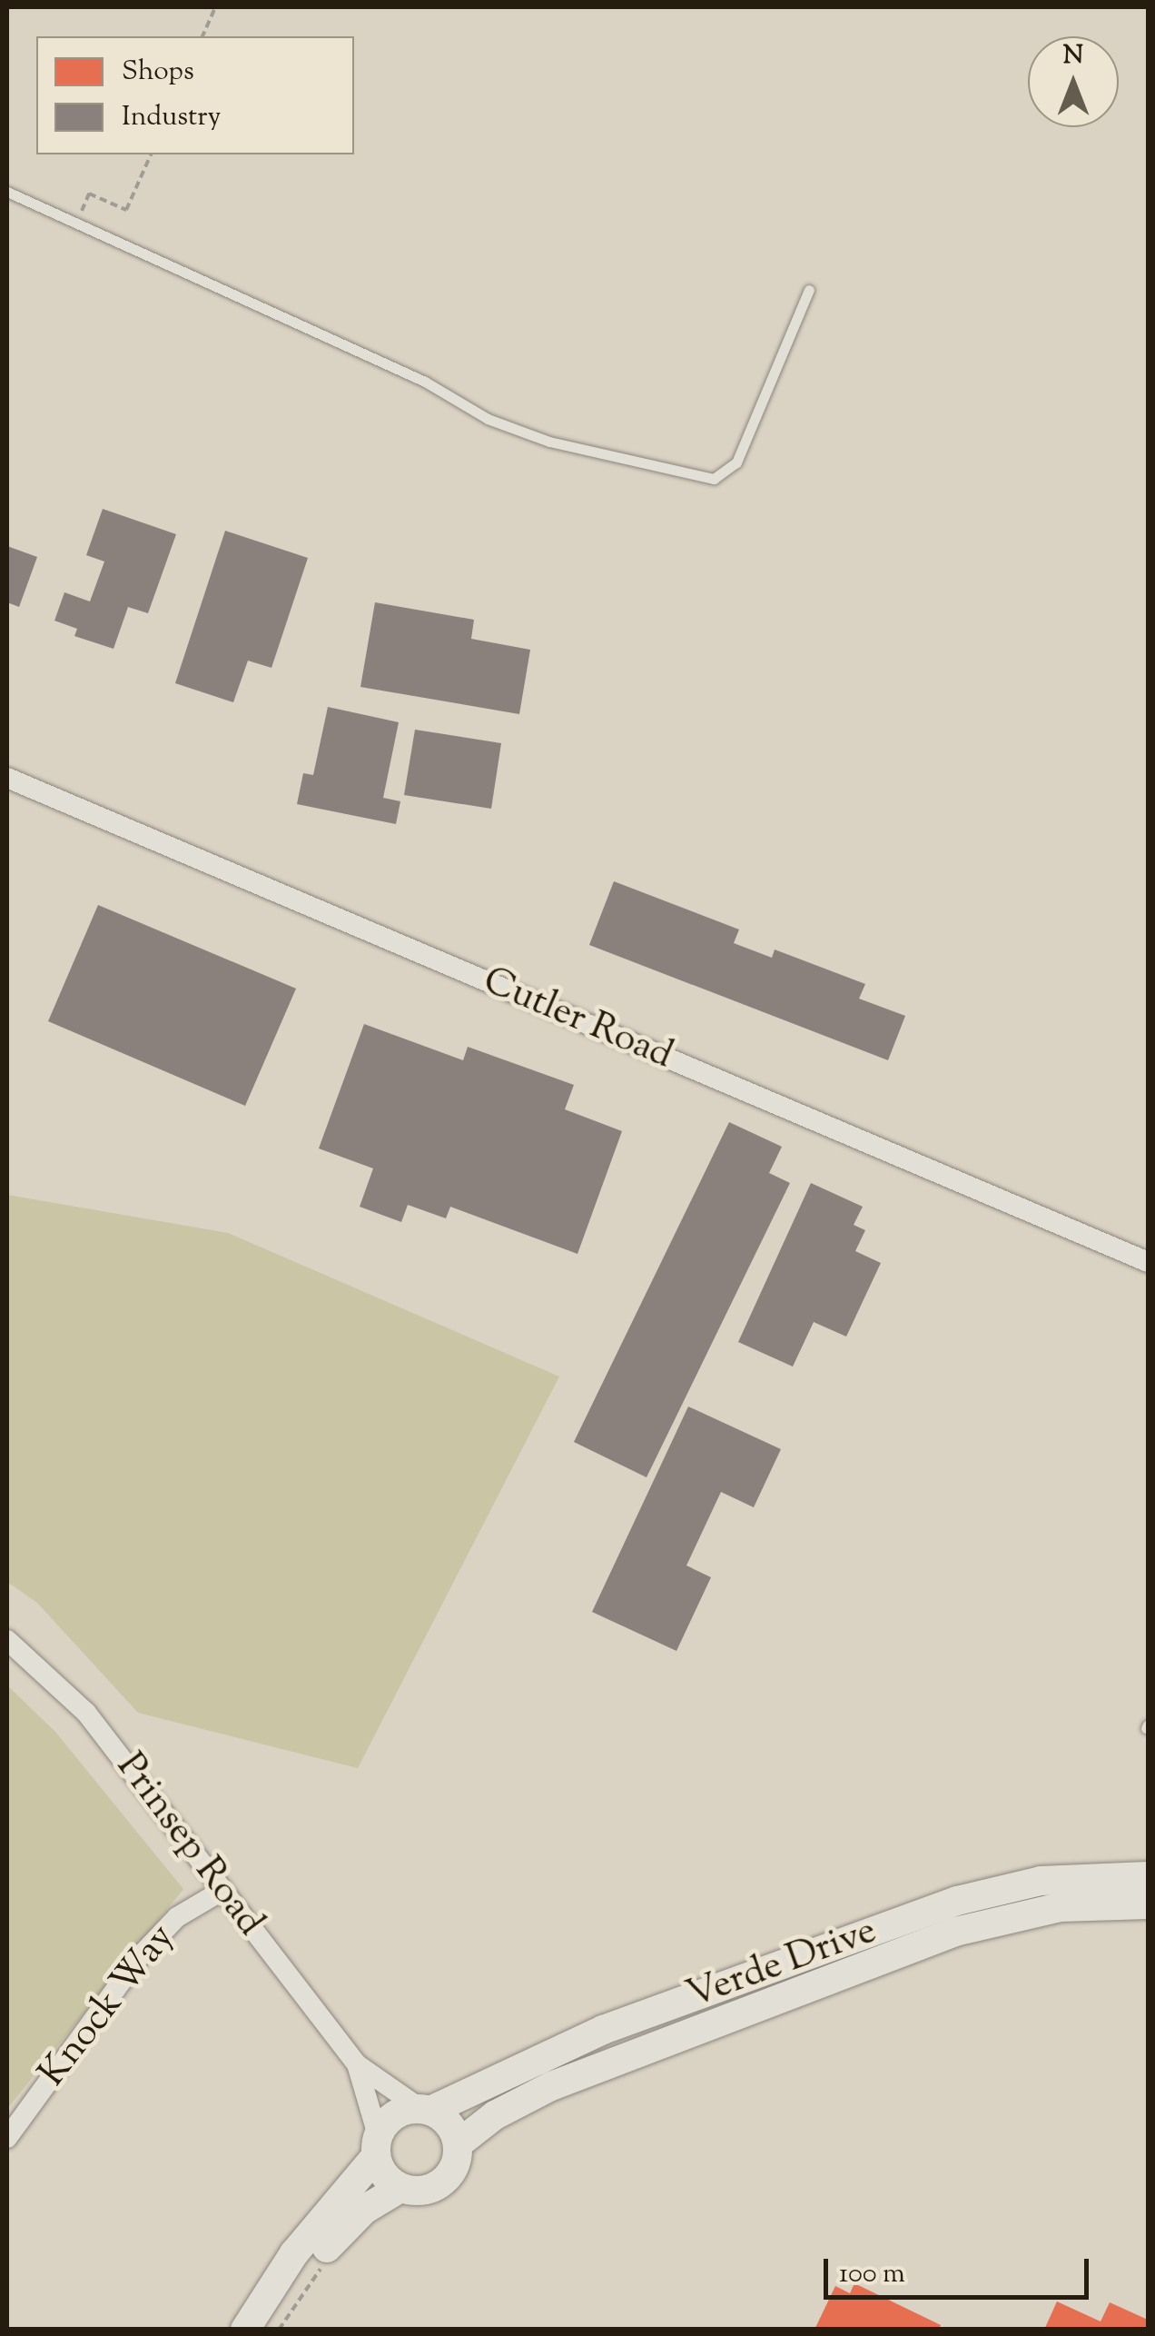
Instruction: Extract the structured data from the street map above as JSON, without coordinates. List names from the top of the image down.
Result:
{
  "streets": {
    "main road": ["Verde Drive"],
    "street": ["Cutler Road", "Prinsep Road", "Knock Way"]
  },
  "crossings": [
    ["Prinsep Road", "Verde Drive"],
    ["Prinsep Road", "Knock Way"]
  ],
  "legend": ["Shops", "Industry"],
  "scale_bar": "100 m",
  "north": "top"
}
